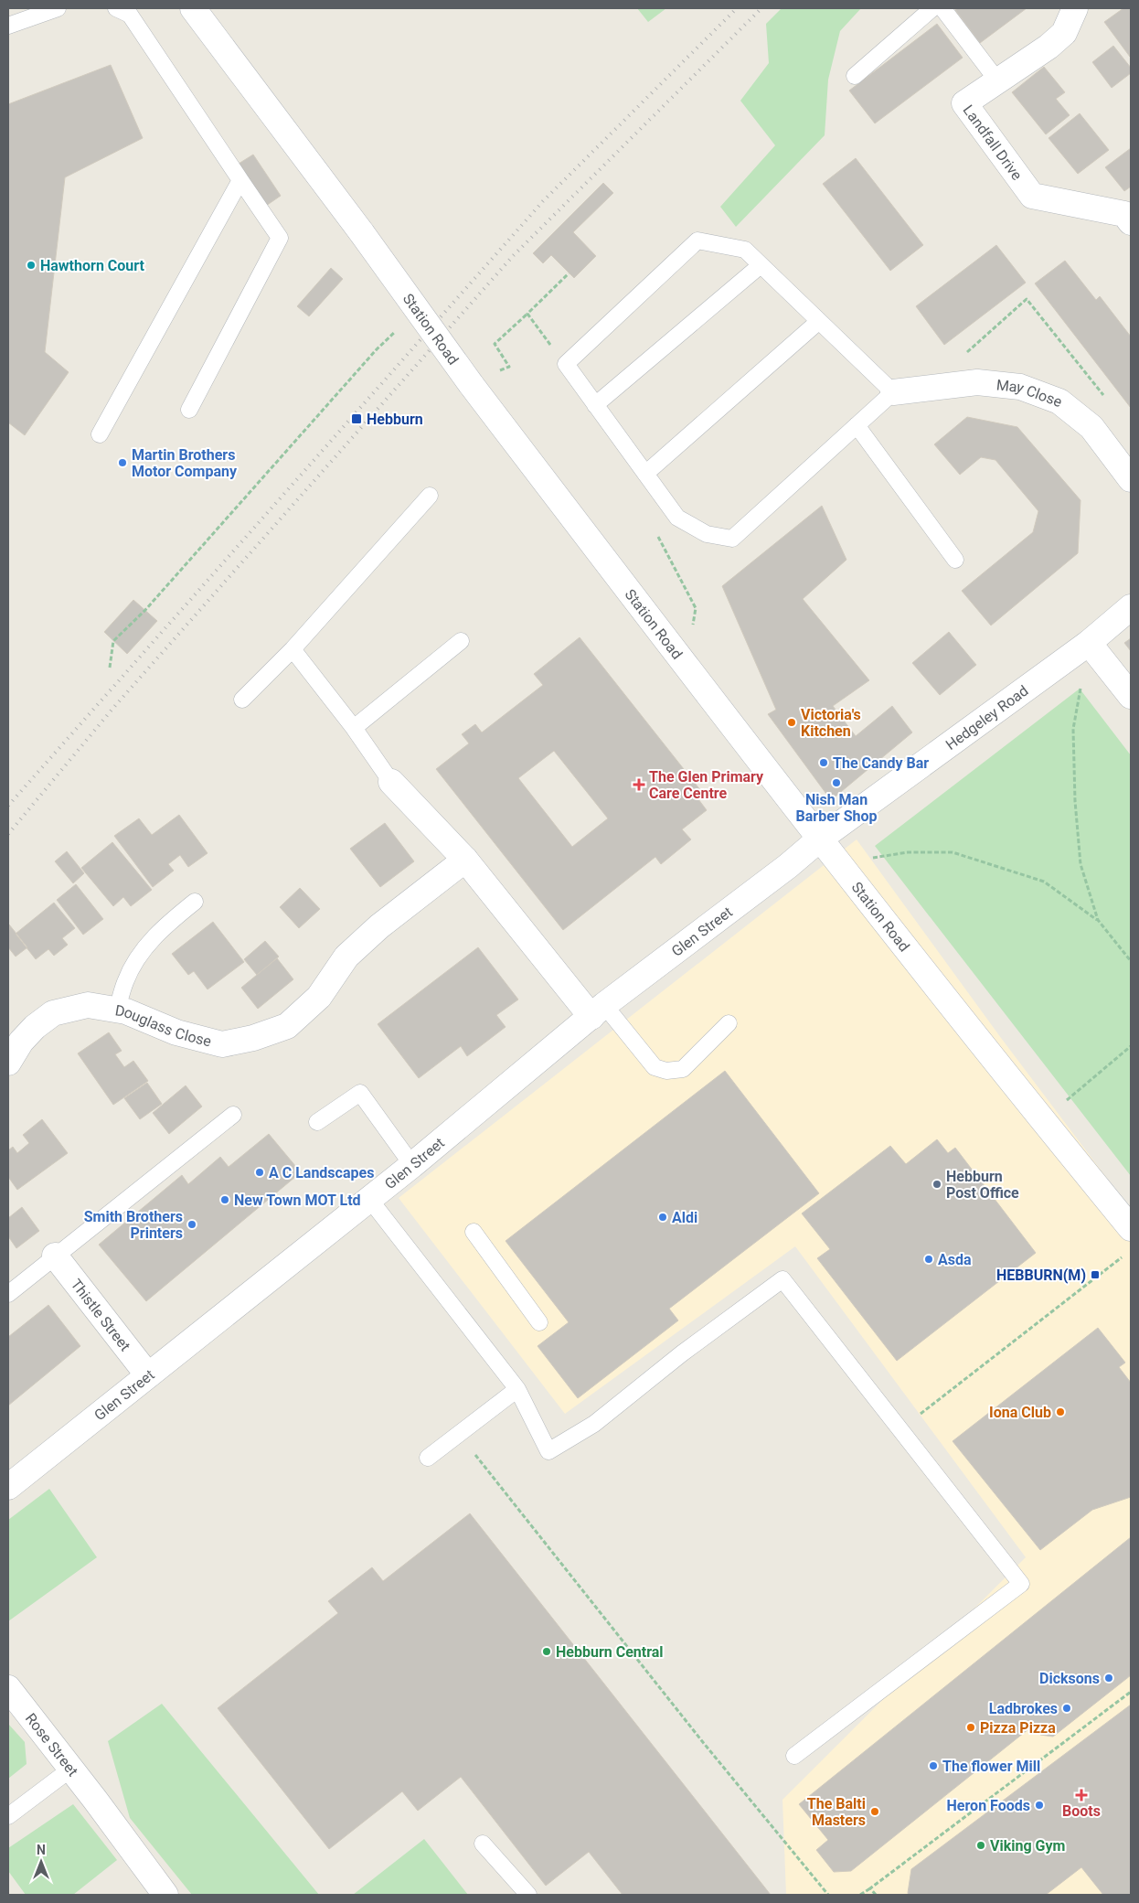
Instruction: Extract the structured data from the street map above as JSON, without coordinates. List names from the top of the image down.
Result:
{
  "streets": {
    "street": [
      "Landfall Drive",
      "Station Road",
      "May Close",
      "Hedgeley Road",
      "Glen Street",
      "Douglass Close",
      "Thistle Street",
      "Rose Street"
    ]
  },
  "crossings": [
    ["Station Road", "Hedgeley Road"],
    ["Station Road", "Glen Street"],
    ["Hedgeley Road", "Glen Street"],
    ["Glen Street", "Thistle Street"]
  ],
  "places": {
    "other": [
      "Hawthorn Court",
      "Martin Brothers Motor Company",
      "Victoria's Kitchen",
      "The Candy Bar",
      "Nish Man Barber Shop",
      "A C Landscapes",
      "Hebburn Post Office",
      "New Town MOT Ltd",
      "Aldi",
      "Smith Brothers Printers",
      "Asda",
      "Iona Club",
      "Hebburn Central",
      "Dicksons",
      "Ladbrokes",
      "Pizza Pizza",
      "The flower Mill",
      "Heron Foods",
      "The Balti Masters",
      "Viking Gym"
    ],
    "transit": ["Hebburn", "HEBBURN(M)"],
    "health": ["The Glen Primary Care Centre", "Boots"]
  },
  "north": "top"
}
